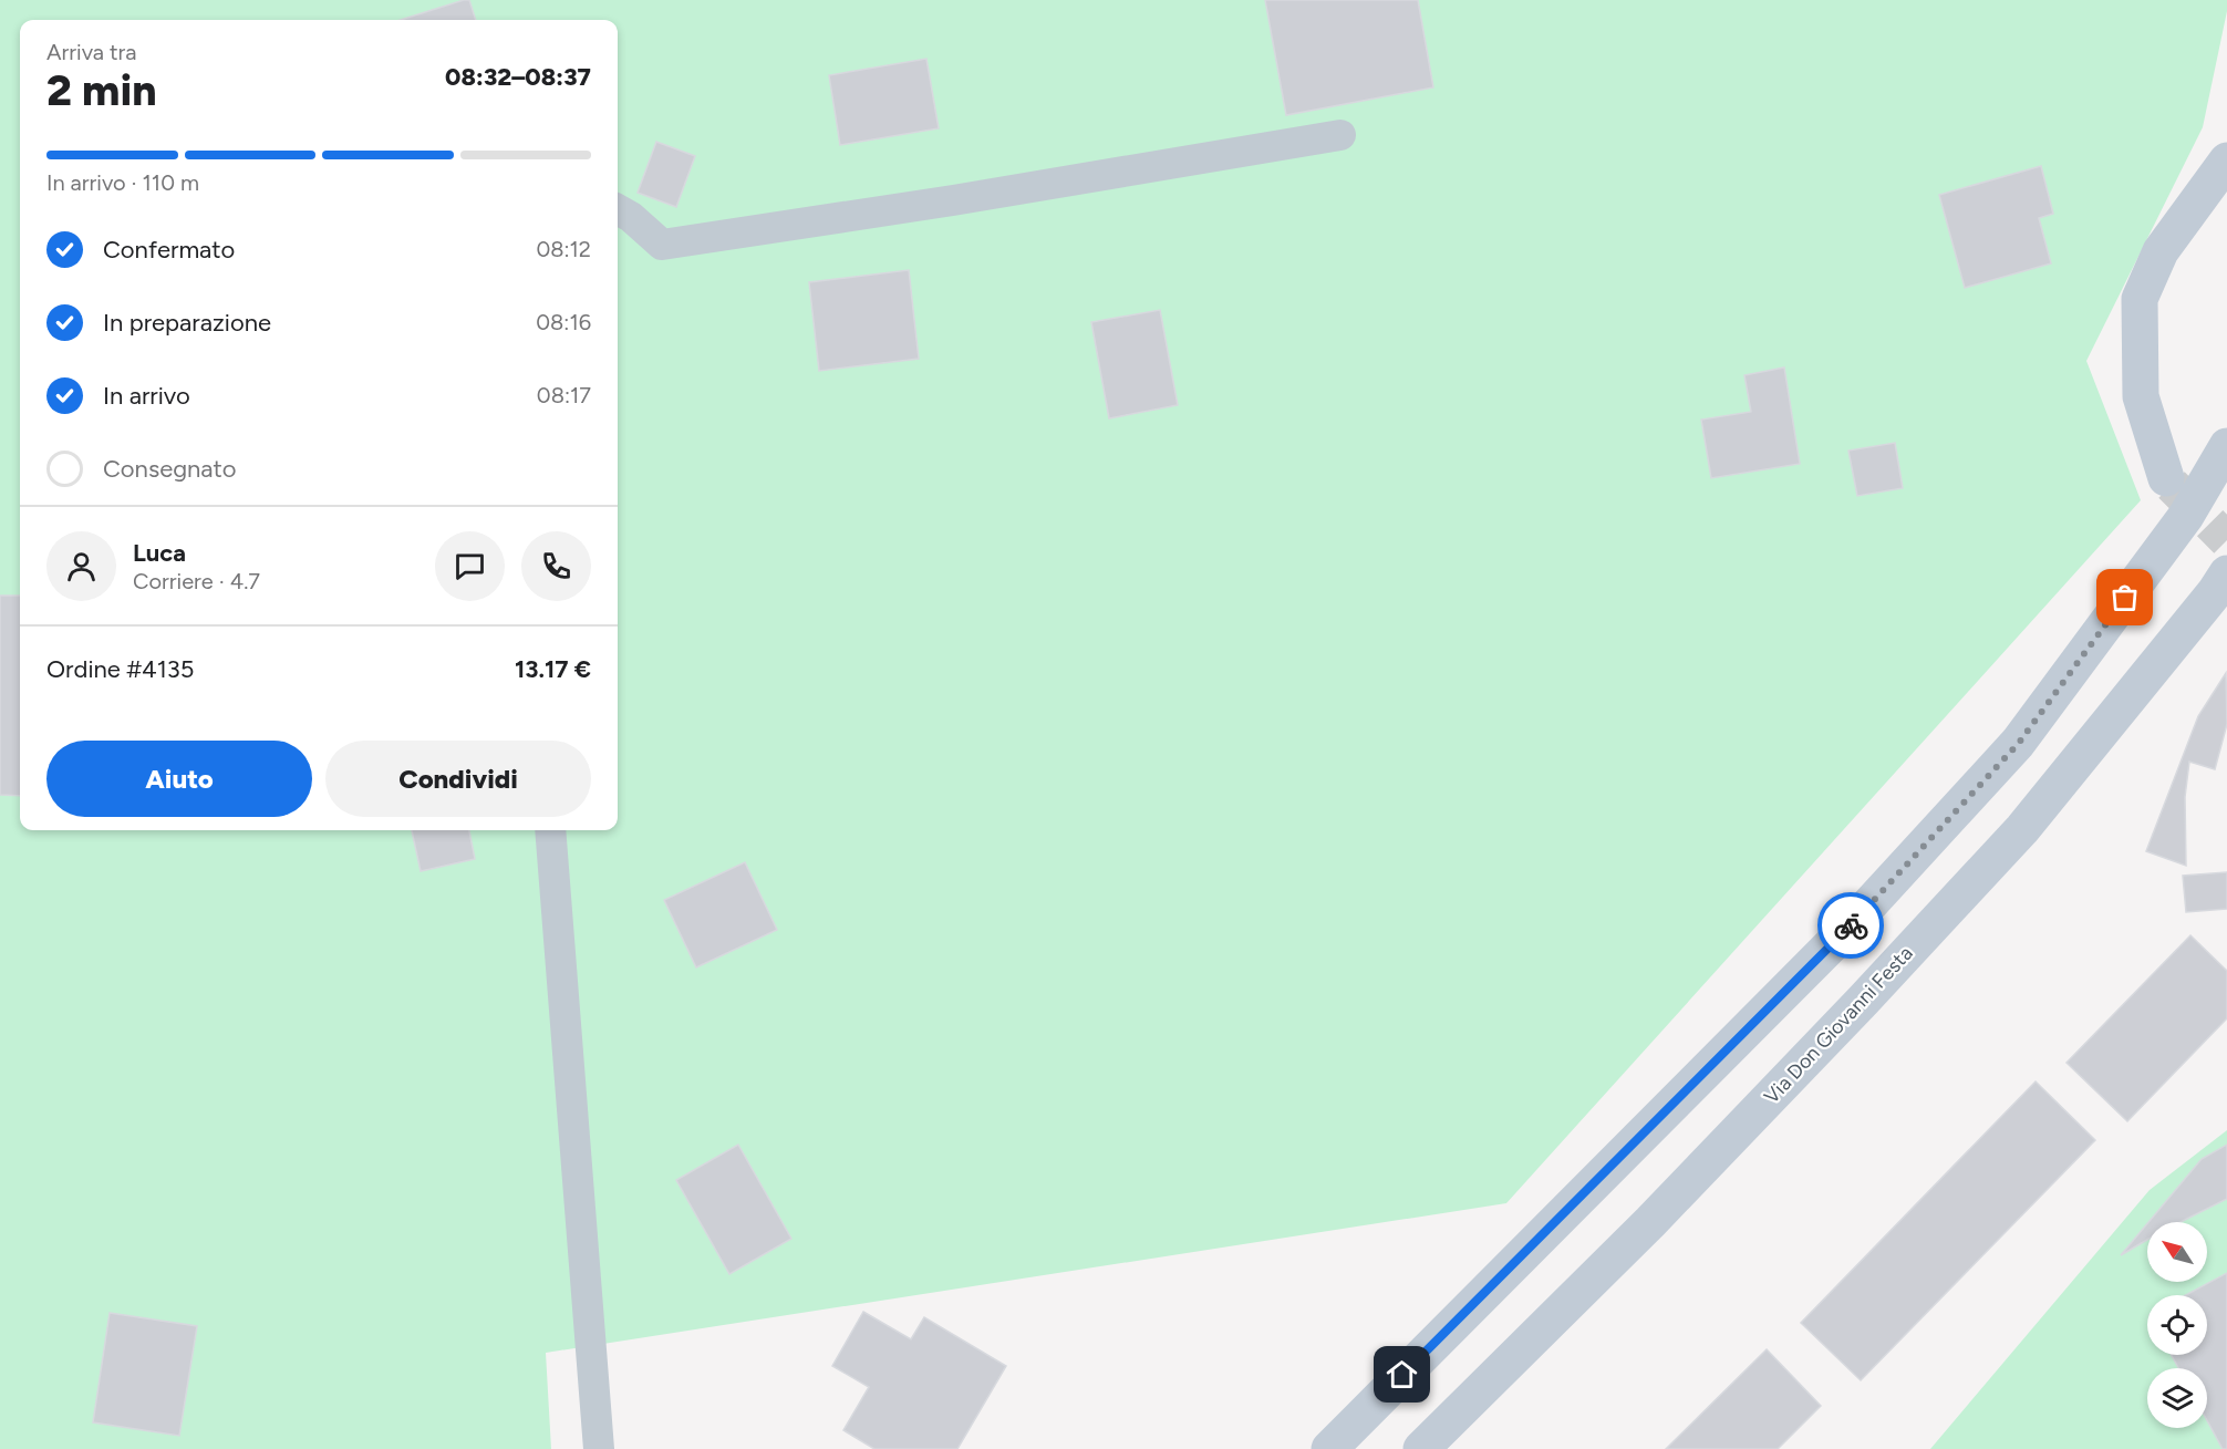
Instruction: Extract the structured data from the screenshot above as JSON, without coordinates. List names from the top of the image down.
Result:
{
  "streets": {
    "main road": ["Via Don Giovanni Festa"]
  },
  "north": "top left",
  "page": {
    "heading": ["2 min", "Arriva tra", "08:32–08:37"],
    "panel": [
      "Luca",
      "Corriere · 4.7",
      "Ordine #4135",
      "13.17 €"
    ],
    "bar": "In arrivo · 110 m",
    "list": [
      ["Confermato", "08:12"],
      ["In preparazione", "08:16"],
      ["In arrivo", "08:17"],
      "Consegnato"
    ],
    "buttons": ["Aiuto", "Condividi"]
  }
}
